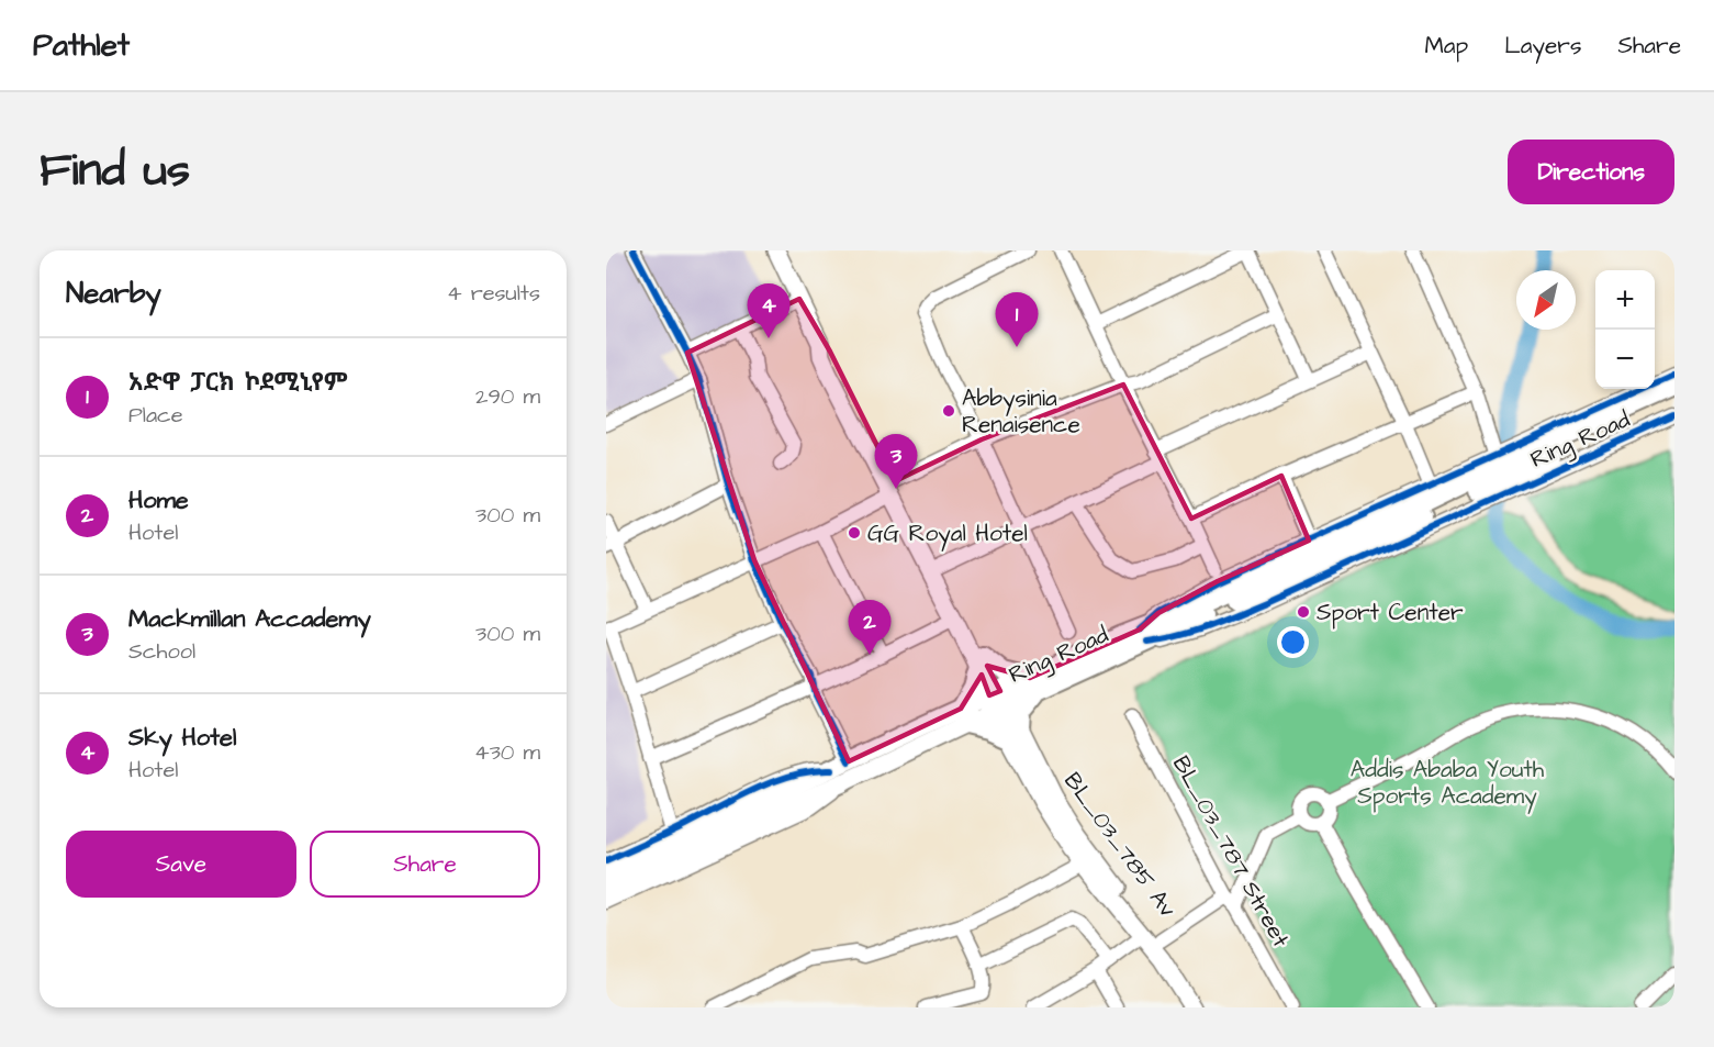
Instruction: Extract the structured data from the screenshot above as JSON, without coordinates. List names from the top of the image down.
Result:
{
  "streets": {
    "highway": ["Ring Road"],
    "main road": ["BL_03_785 Av"],
    "street": ["BL_03_787 Street"]
  },
  "crossings": [
    ["Ring Road", "BL_03_785 Av"]
  ],
  "parks": ["Addis Ababa Youth Sports Academy"],
  "places": ["Abbysinia Renaisence", "GG Royal Hotel", "Sport Center"],
  "north": "bottom left",
  "page": {
    "header": "Pathlet",
    "nav": ["Map", "Layers", "Share"],
    "title": "Find us",
    "buttons": [
      "Directions",
      ["Save", "Share"]
    ],
    "heading": ["Nearby", "4 results"],
    "map_buttons": ["+", "−"],
    "pins": [
      "4",
      "1",
      "3",
      "2"
    ],
    "list": [
      {
        "mark": "1",
        "name": "አድዋ ፓርክ ኮደሚኒየም",
        "note": "Place",
        "value": "290 m"
      },
      {
        "mark": "2",
        "name": "Home",
        "note": "Hotel",
        "value": "300 m"
      },
      {
        "mark": "3",
        "name": "Mackmillan Accademy",
        "note": "School",
        "value": "300 m"
      },
      {
        "mark": "4",
        "name": "Sky Hotel",
        "note": "Hotel",
        "value": "430 m"
      }
    ]
  }
}
